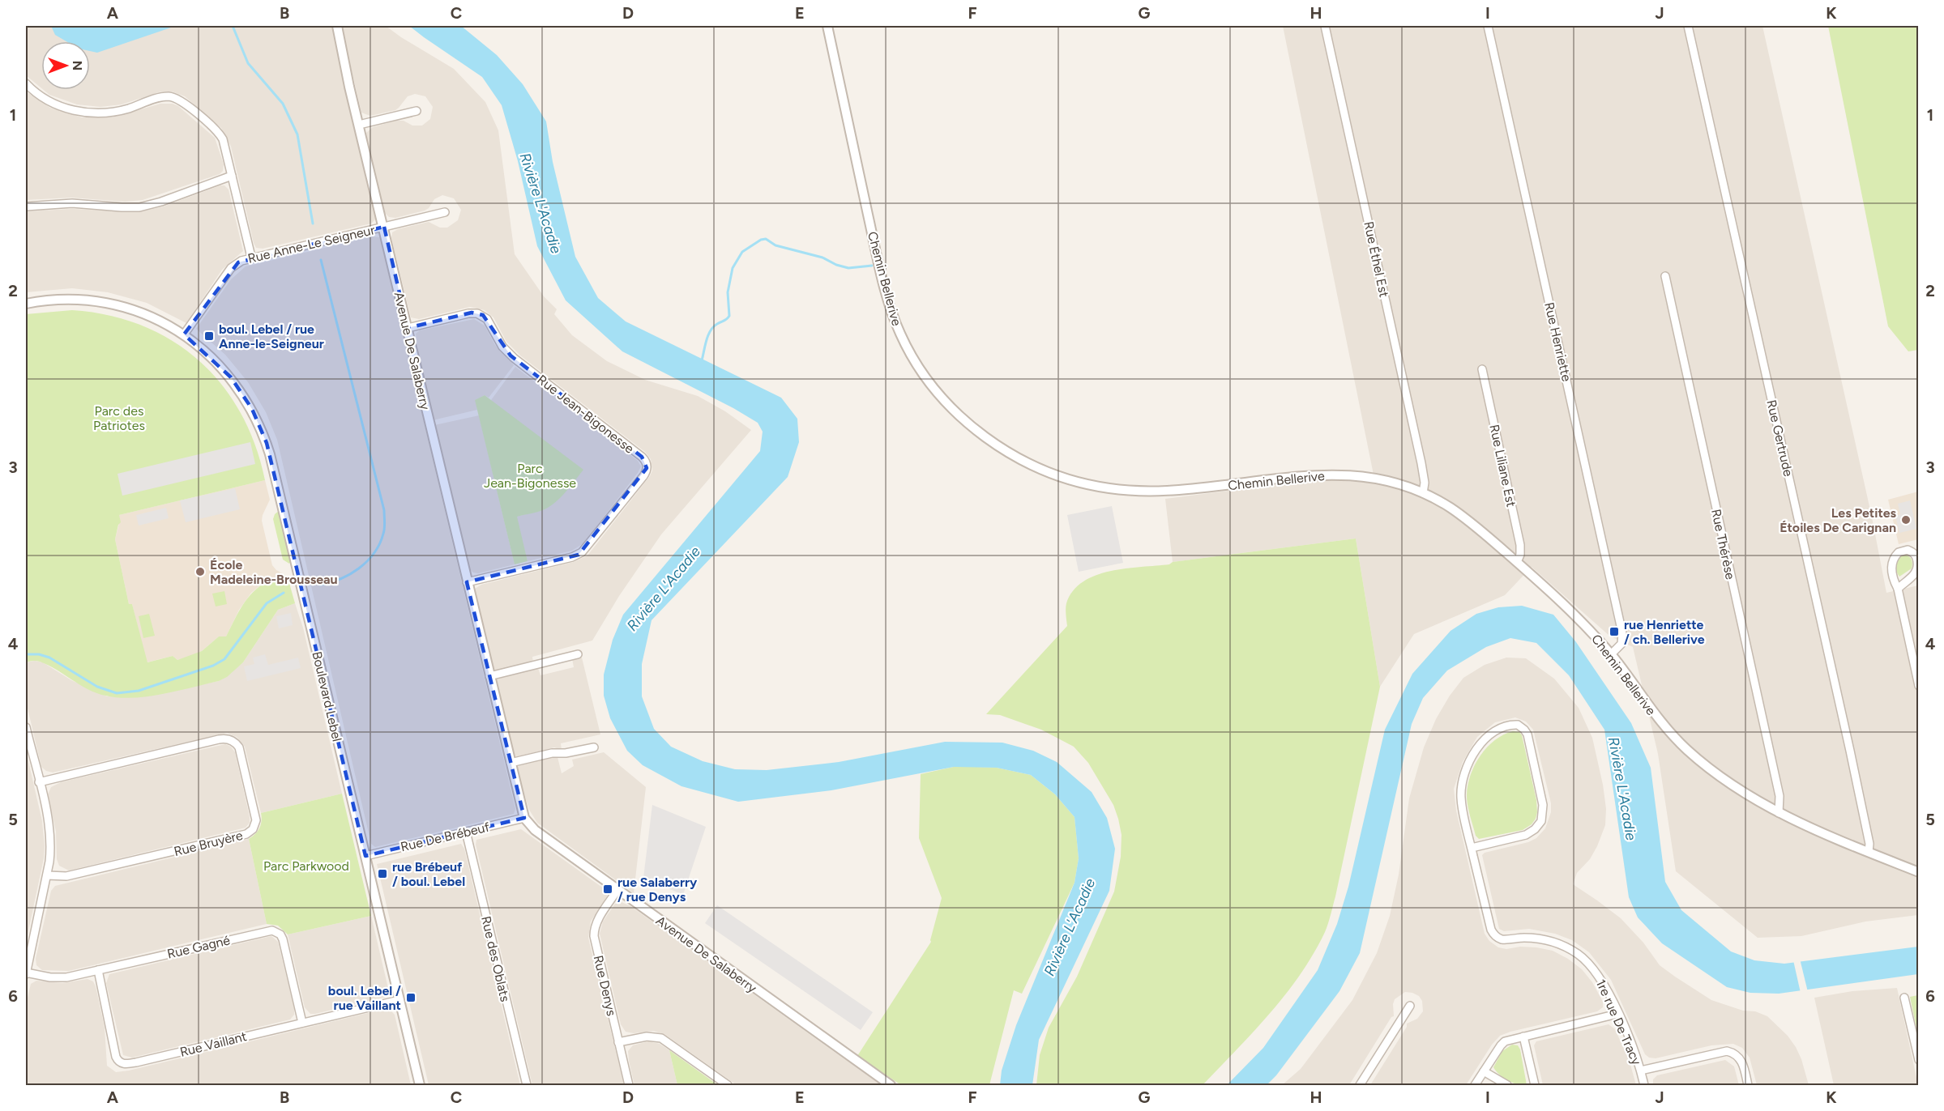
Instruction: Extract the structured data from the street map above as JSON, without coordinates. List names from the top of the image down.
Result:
{
  "streets": {
    "street": [
      "Rue Anne-Le Seigneur",
      "Rue Éthel Est",
      "Chemin Bellerive",
      "Rue Henriette",
      "Avenue De Salaberry",
      "Rue Jean-Bigonesse",
      "Rue Gertrude",
      "Rue Liliane Est",
      "Rue Thérèse",
      "Boulevard Lebel",
      "Rue De Brébeuf",
      "Rue Bruyère",
      "Rue Gagné",
      "Rue des Oblats",
      "Rue Denys",
      "1re rue De Tracy",
      "Rue Vaillant"
    ]
  },
  "crossings": [
    ["Rue Anne-Le Seigneur", "Avenue De Salaberry"],
    ["Rue Anne-Le Seigneur", "Boulevard Lebel"],
    ["Rue Éthel Est", "Chemin Bellerive"],
    ["Chemin Bellerive", "Rue Henriette"],
    ["Chemin Bellerive", "Rue Gertrude"],
    ["Chemin Bellerive", "Rue Liliane Est"],
    ["Chemin Bellerive", "Rue Thérèse"],
    ["Avenue De Salaberry", "Rue Jean-Bigonesse"],
    ["Avenue De Salaberry", "Rue De Brébeuf"],
    ["Avenue De Salaberry", "Rue Denys"],
    ["Boulevard Lebel", "Rue De Brébeuf"],
    ["Boulevard Lebel", "Rue Vaillant"],
    ["Rue De Brébeuf", "Rue des Oblats"],
    ["Rue Gagné", "Rue Vaillant"]
  ],
  "water": ["Rivière L'Acadie"],
  "parks": ["Parc des Patriotes", "Parc Jean-Bigonesse", "Parc Parkwood"],
  "places": {
    "transit": [
      "boul. Lebel / rue Anne-le-Seigneur",
      "rue Henriette / ch. Bellerive",
      "rue Brébeuf / boul. Lebel",
      "rue Salaberry / rue Denys",
      "boul. Lebel / rue Vaillant"
    ],
    "other": ["Les Petites Étoiles De Carignan", "École Madeleine-Brousseau"]
  },
  "north": "right",
  "grid": {
    "columns": [
      "A",
      "B",
      "C",
      "D",
      "E",
      "F",
      "G",
      "H",
      "I",
      "J",
      "K"
    ],
    "rows": [
      "1",
      "2",
      "3",
      "4",
      "5",
      "6"
    ]
  }
}
